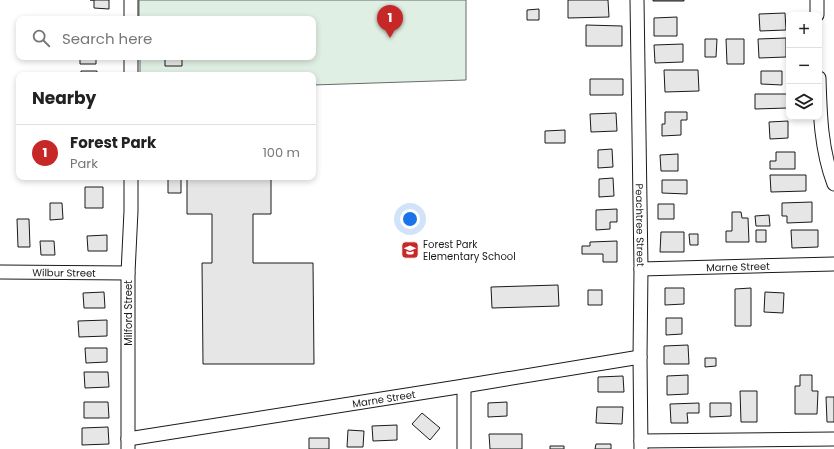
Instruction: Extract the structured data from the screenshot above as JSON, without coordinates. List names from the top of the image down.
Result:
{
  "streets": {
    "street": [
      "Peachtree Street",
      "Marne Street",
      "Wilbur Street",
      "Milford Street"
    ]
  },
  "crossings": [
    ["Peachtree Street", "Marne Street"],
    ["Marne Street", "Milford Street"],
    ["Wilbur Street", "Milford Street"]
  ],
  "places": {
    "school or university": ["Forest Park Elementary School"]
  },
  "page": {
    "pins": "1",
    "map_buttons": ["+", "−"],
    "search": "Search here",
    "heading": "Nearby",
    "list": [
      {
        "mark": "1",
        "name": "Forest Park",
        "note": "Park",
        "value": "100 m"
      }
    ]
  }
}
